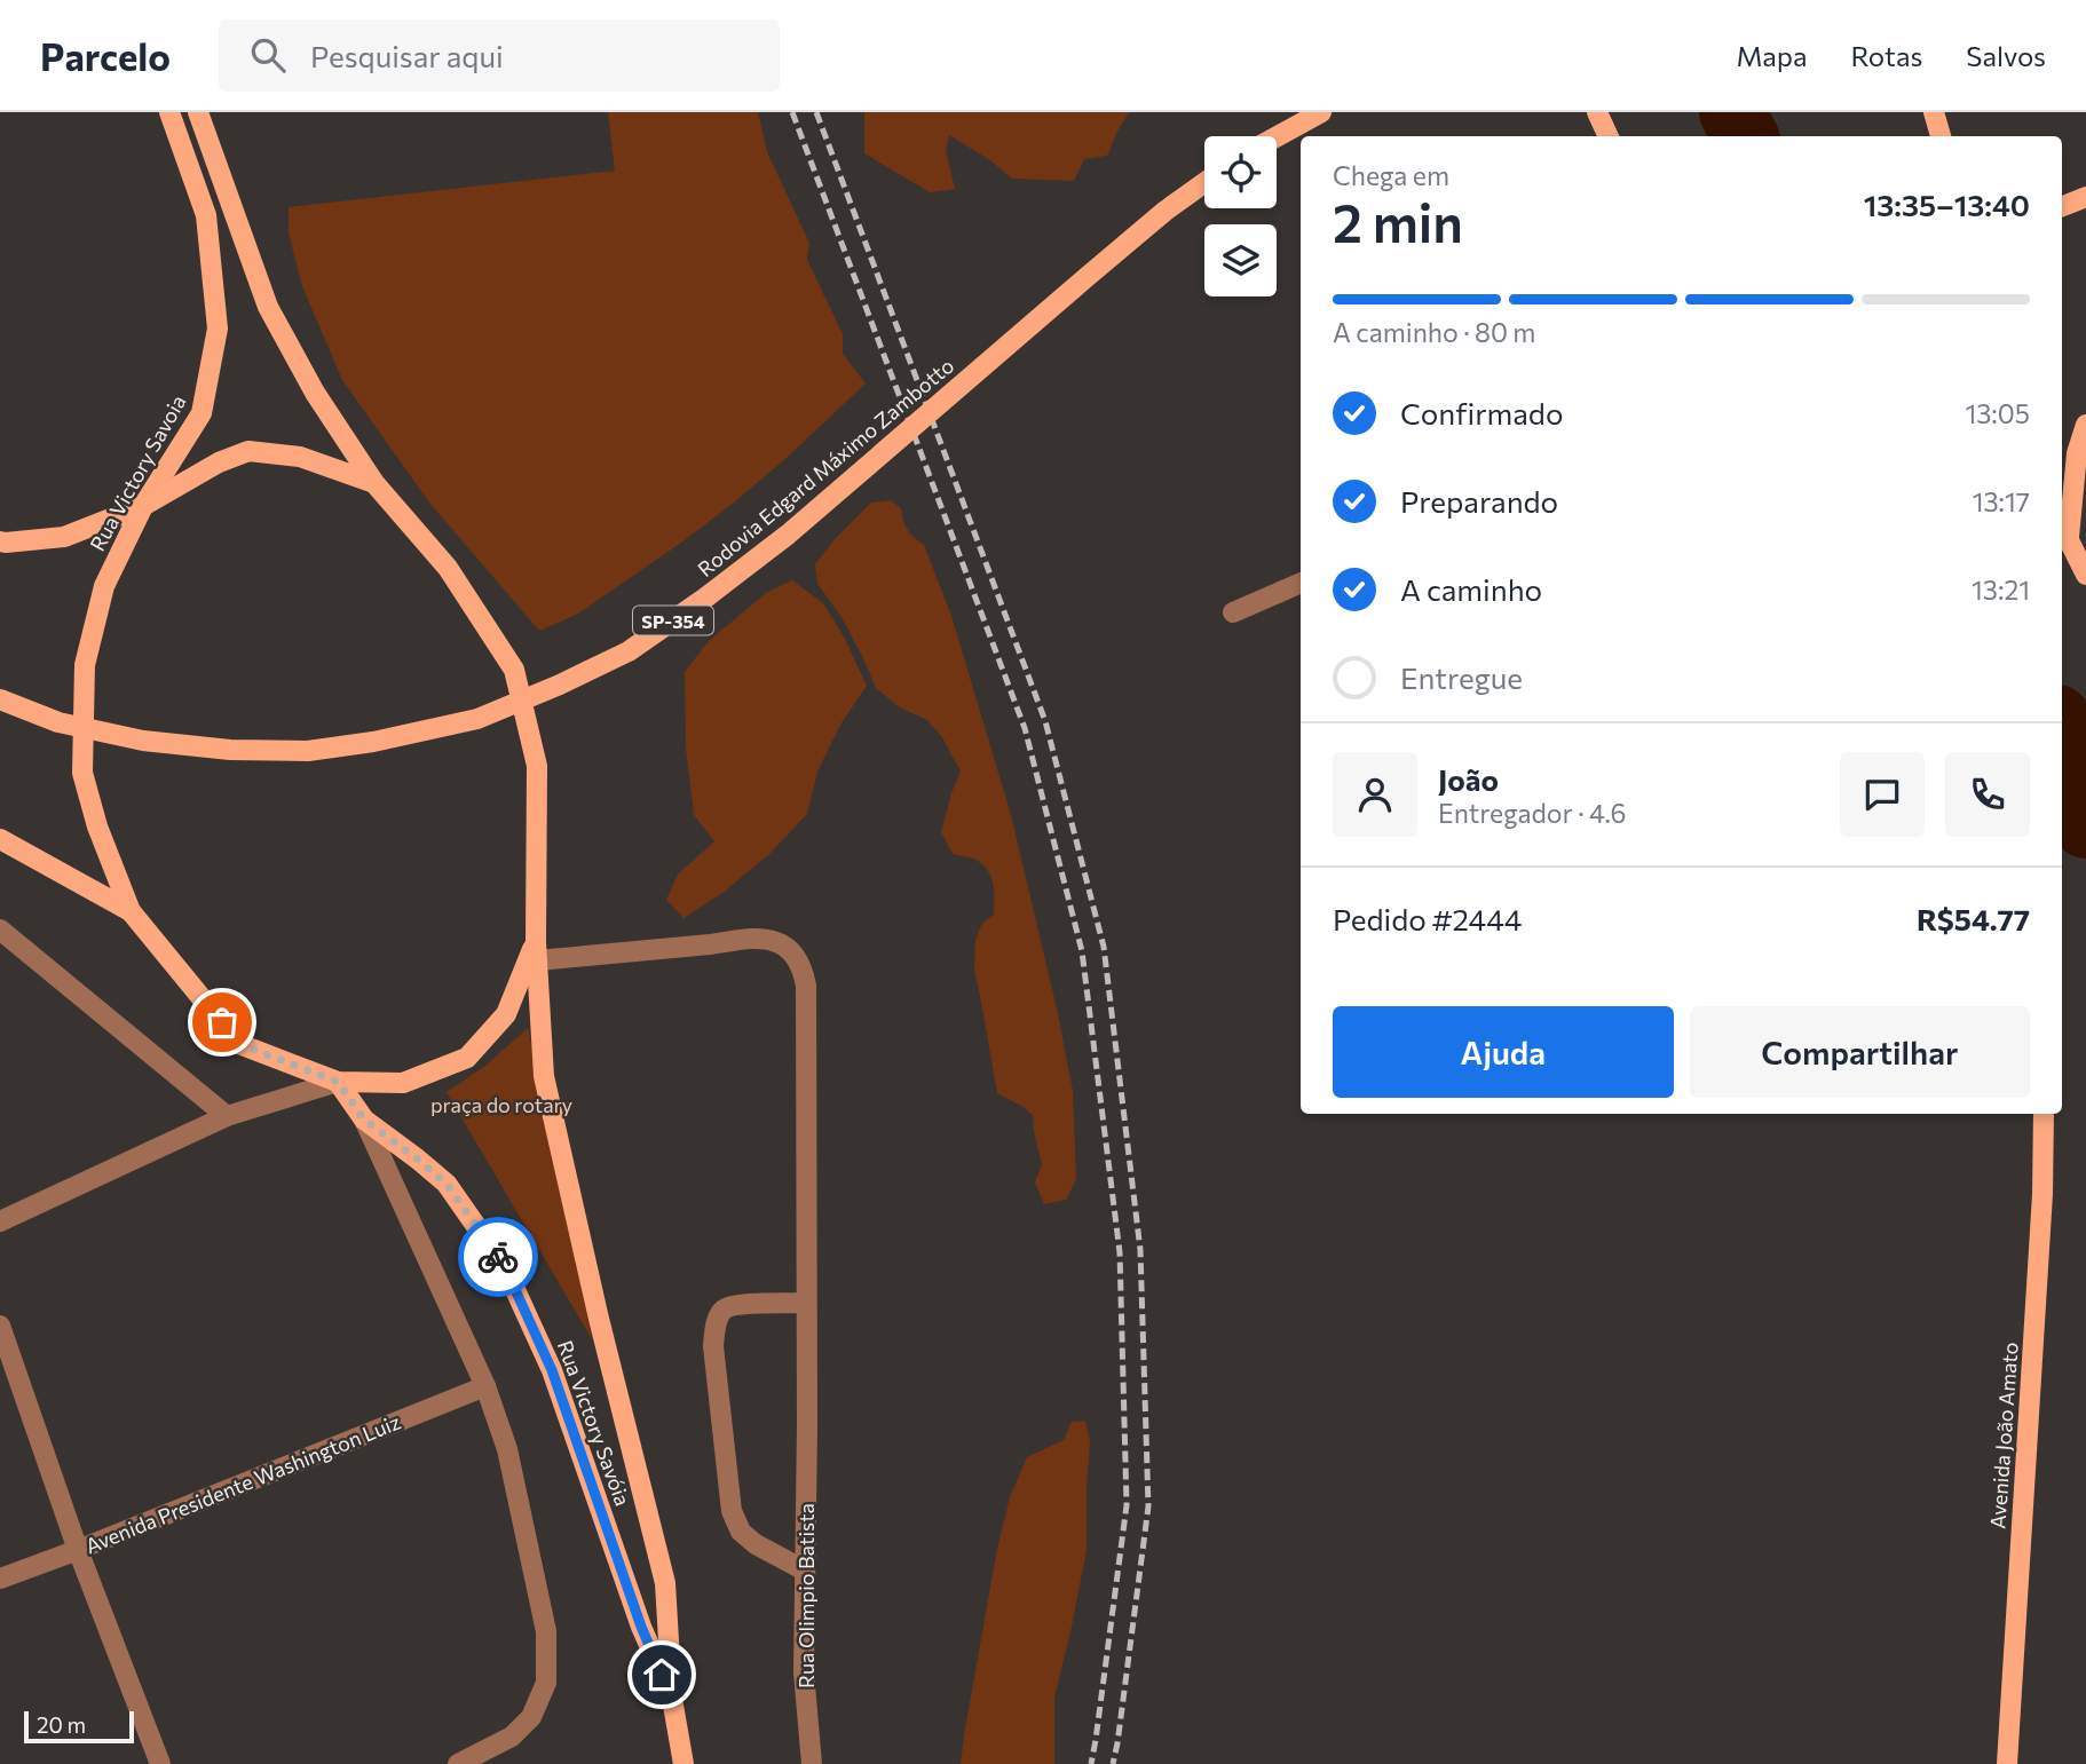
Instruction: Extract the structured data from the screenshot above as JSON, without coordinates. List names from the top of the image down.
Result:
{
  "streets": {
    "main road": [
      "Rodovia Edgard Máximo Zambotto",
      "Rua Victory Savoia",
      "SP-354",
      "Rua Victory Savóia",
      "Avenida João Amato"
    ],
    "street": ["Avenida Presidente Washington Luiz", "Rua Olimpio Batista"]
  },
  "crossings": [
    ["Rua Victory Savoia", "Rua Victory Savóia"]
  ],
  "parks": ["praça do rotary"],
  "scale_bar": "20 m",
  "page": {
    "header": "Parcelo",
    "search": "Pesquisar aqui",
    "nav": ["Mapa", "Rotas", "Salvos"],
    "heading": ["2 min", "Chega em", "13:35–13:40"],
    "panel": [
      "João",
      "Entregador · 4.6",
      "Pedido #2444",
      "R$54.77"
    ],
    "bar": "A caminho · 80 m",
    "list": [
      ["Confirmado", "13:05"],
      ["Preparando", "13:17"],
      ["A caminho", "13:21"],
      "Entregue"
    ],
    "buttons": ["Ajuda", "Compartilhar"],
    "scale": "20 m"
  }
}
